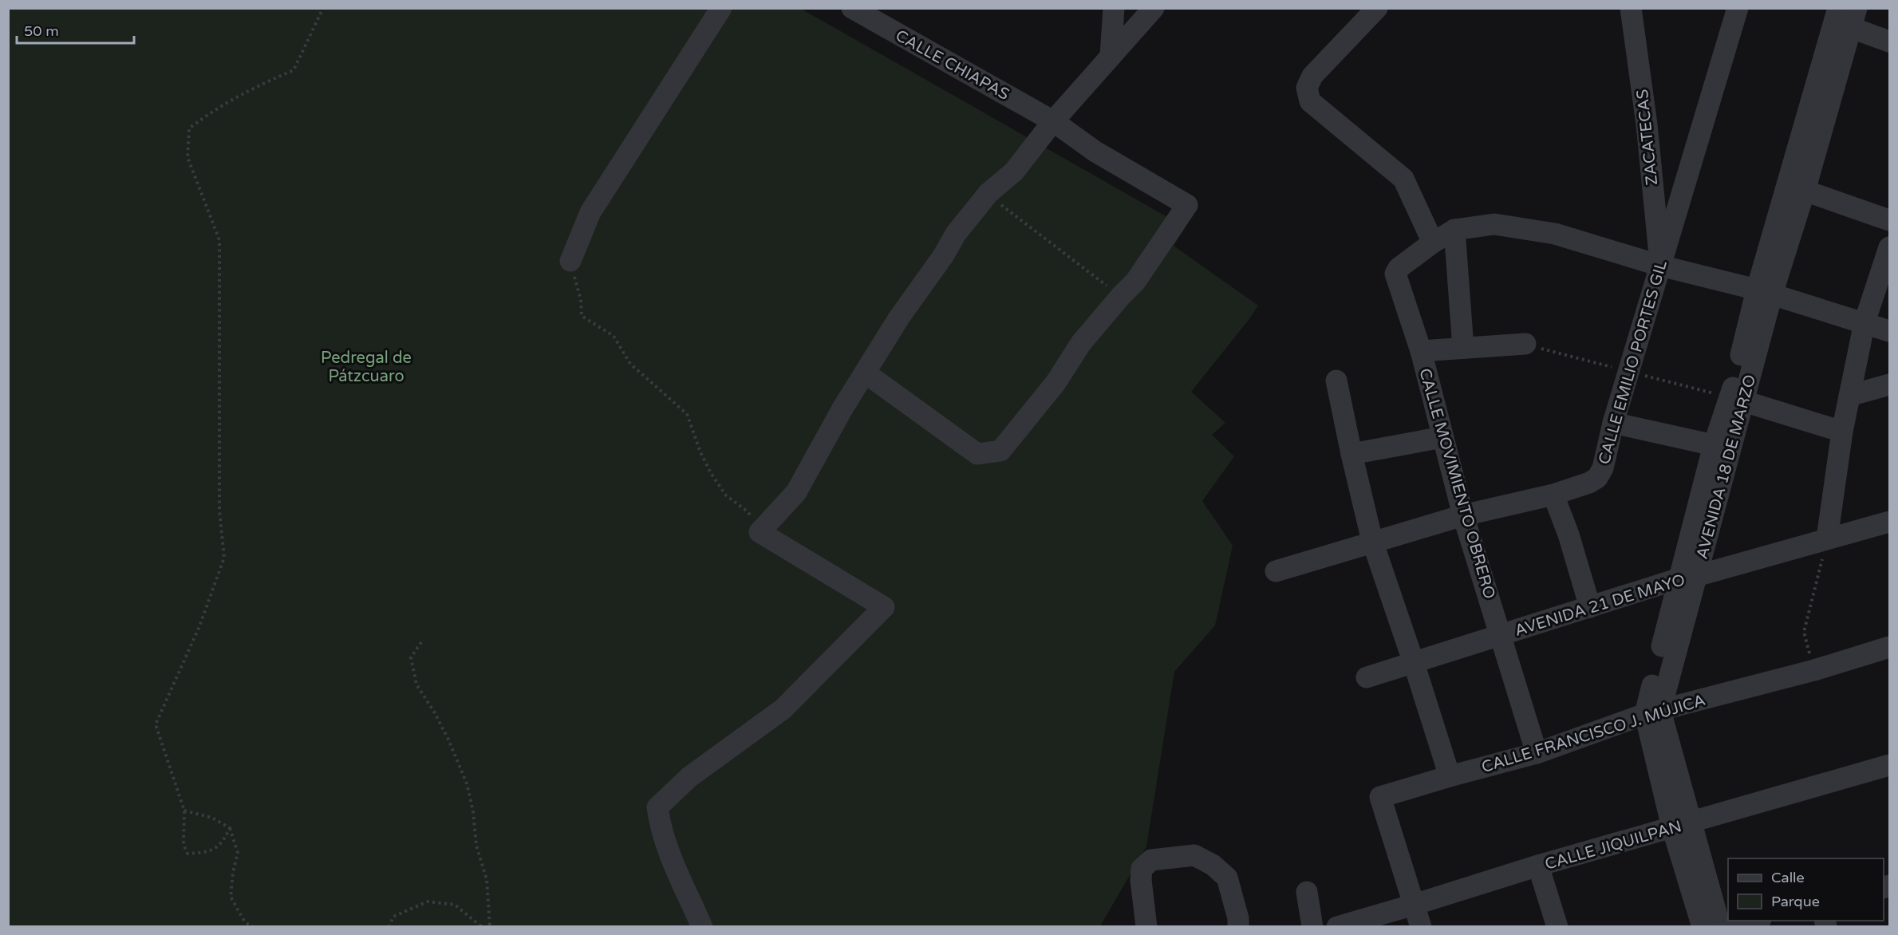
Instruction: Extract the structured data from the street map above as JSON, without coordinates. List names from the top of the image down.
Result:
{
  "streets": {
    "street": [
      "CALLE CHIAPAS",
      "ZACATECAS",
      "CALLE EMILIO PORTES GIL",
      "AVENIDA 18 DE MARZO",
      "CALLE MOVIMIENTO OBRERO",
      "AVENIDA 21 DE MAYO",
      "CALLE FRANCISCO J. MÚJICA",
      "CALLE JIQUILPAN"
    ]
  },
  "crossings": [
    ["ZACATECAS", "CALLE EMILIO PORTES GIL"],
    ["CALLE EMILIO PORTES GIL", "CALLE MOVIMIENTO OBRERO"],
    ["AVENIDA 18 DE MARZO", "AVENIDA 21 DE MAYO"],
    ["AVENIDA 18 DE MARZO", "CALLE FRANCISCO J. MÚJICA"],
    ["AVENIDA 18 DE MARZO", "CALLE JIQUILPAN"],
    ["CALLE MOVIMIENTO OBRERO", "AVENIDA 21 DE MAYO"],
    ["CALLE MOVIMIENTO OBRERO", "CALLE FRANCISCO J. MÚJICA"],
    ["CALLE FRANCISCO J. MÚJICA", "CALLE JIQUILPAN"]
  ],
  "parks": ["Pedregal de Pátzcuaro"],
  "legend": ["Calle", "Parque"],
  "scale_bar": "50 m"
}
